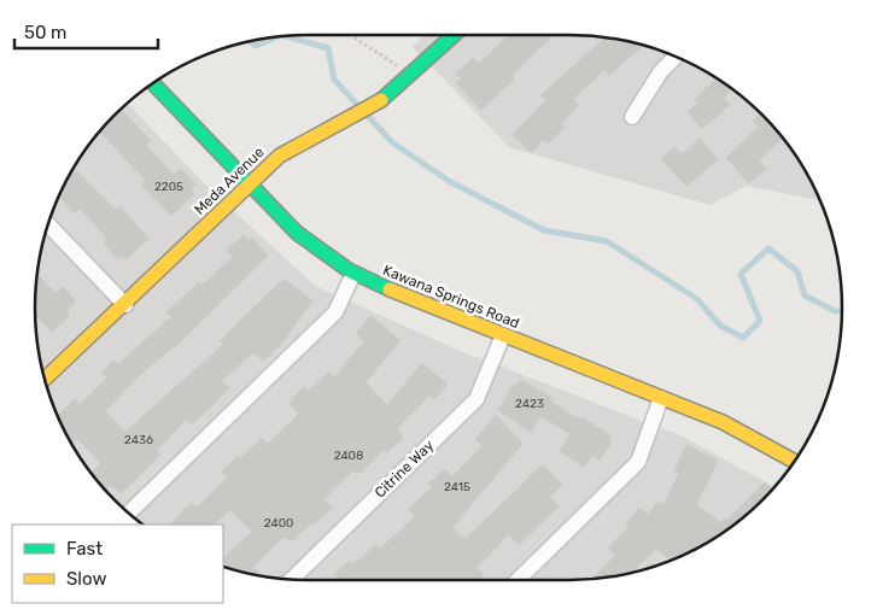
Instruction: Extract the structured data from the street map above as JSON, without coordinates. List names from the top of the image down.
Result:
{
  "streets": {
    "street": ["Meda Avenue", "Kawana Springs Road", "Citrine Way"]
  },
  "crossings": [
    ["Meda Avenue", "Kawana Springs Road"],
    ["Kawana Springs Road", "Citrine Way"]
  ],
  "house_numbers": [
    "2205",
    "2423",
    "2436",
    "2408",
    "2415",
    "2400"
  ],
  "legend": ["Fast", "Slow"],
  "scale_bar": "50 m"
}
